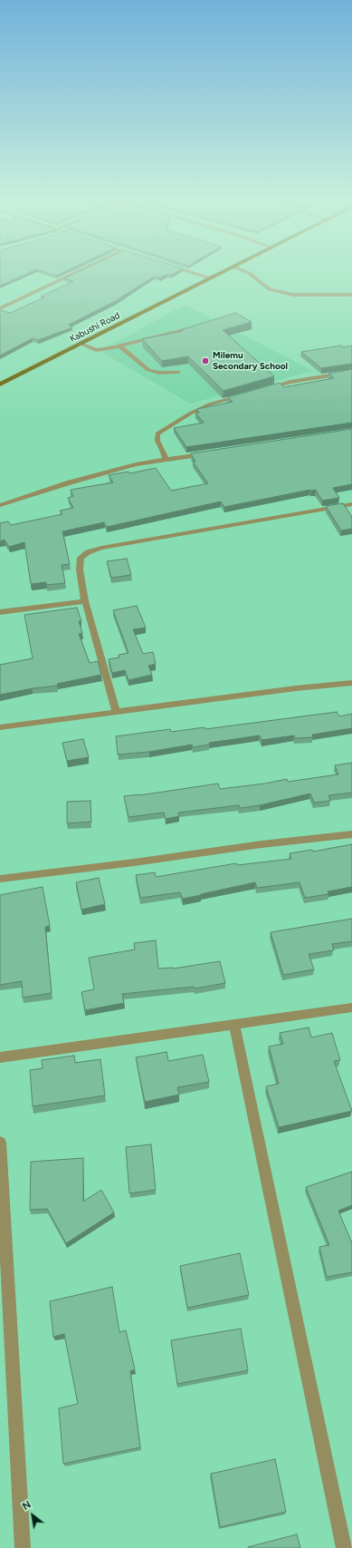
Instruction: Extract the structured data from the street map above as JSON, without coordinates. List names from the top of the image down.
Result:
{
  "streets": {
    "main road": ["Kabushi Road"]
  },
  "places": ["Milemu Secondary School"],
  "north": "top left"
}
